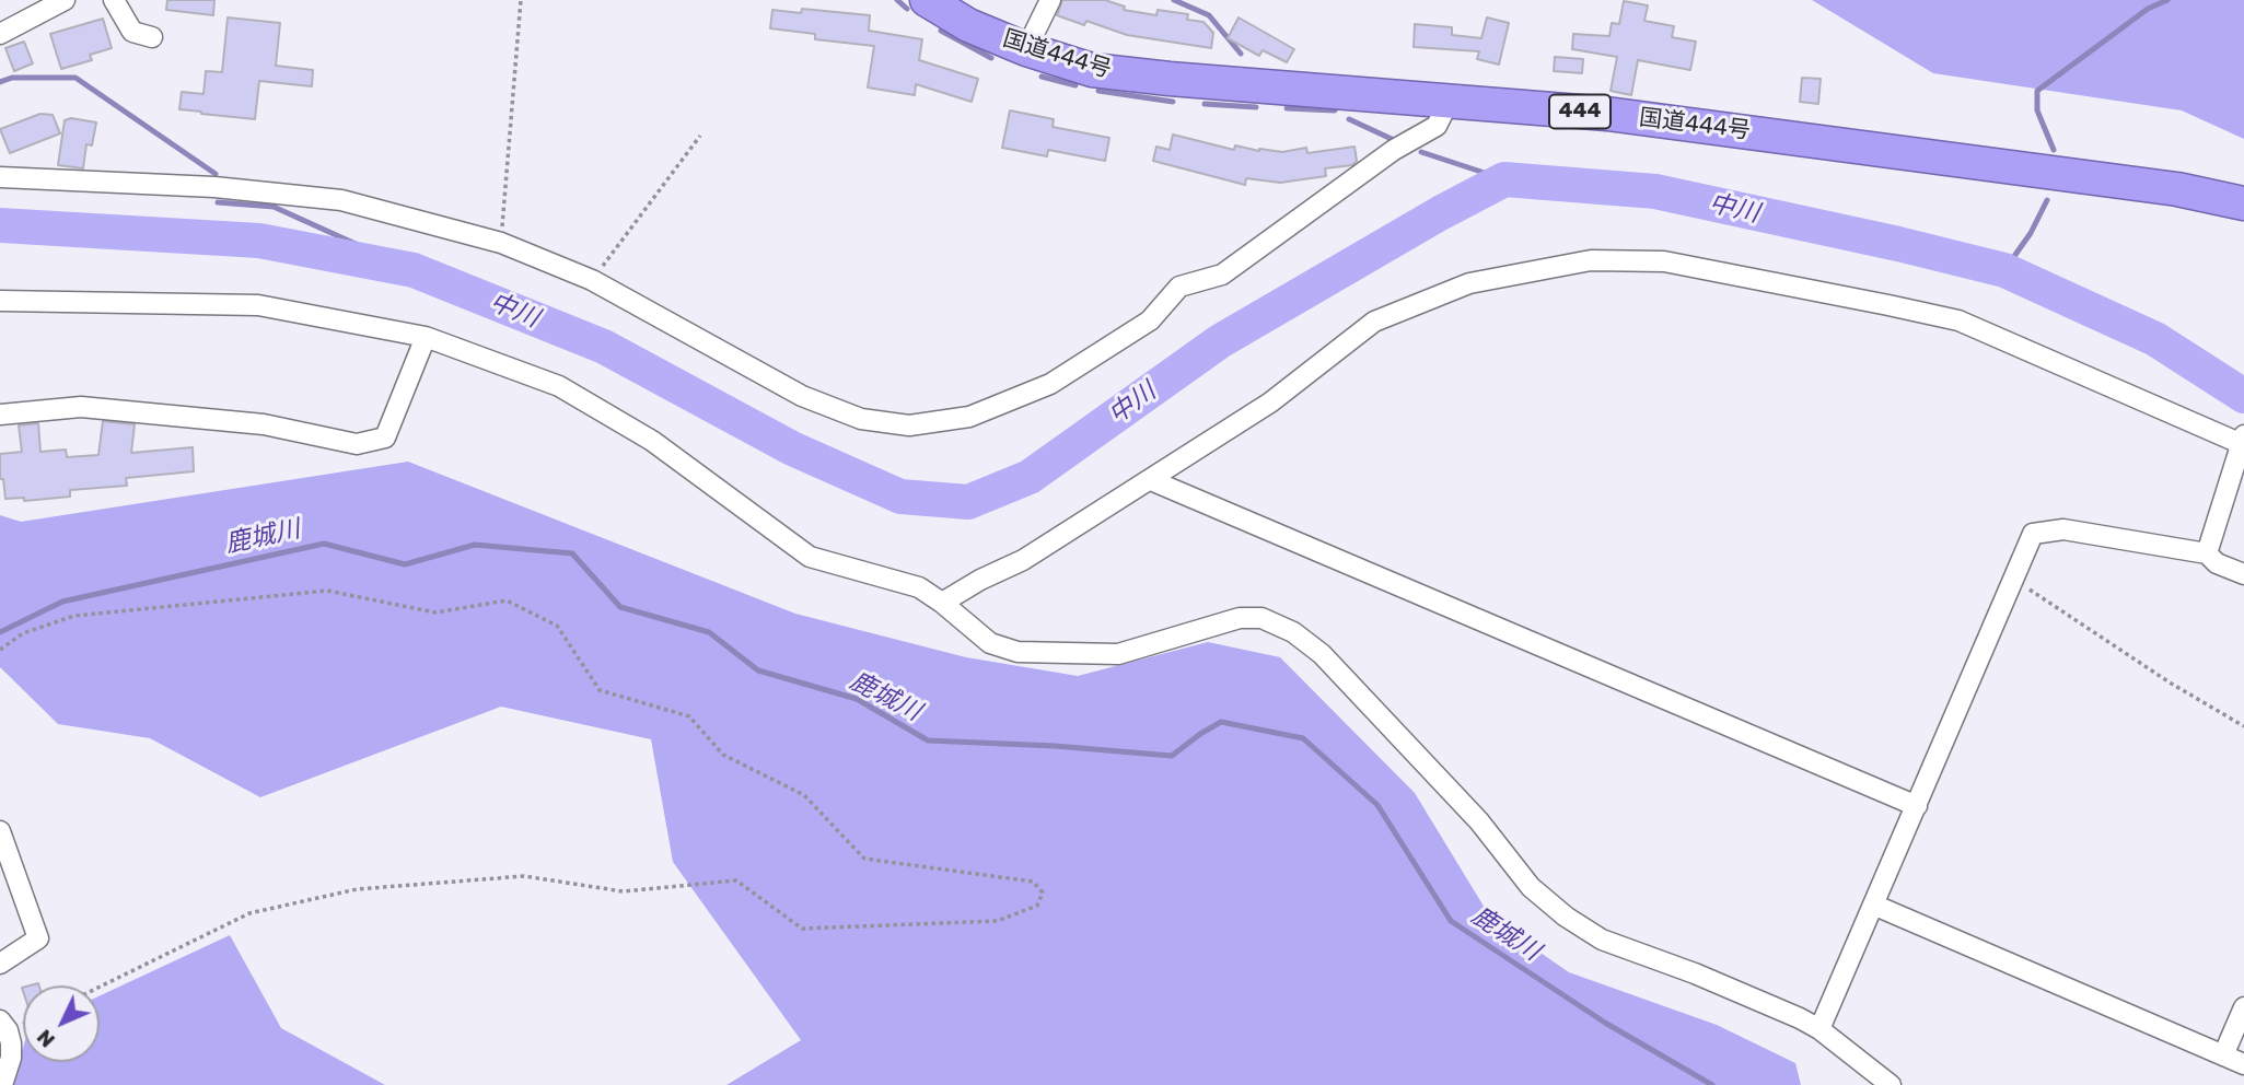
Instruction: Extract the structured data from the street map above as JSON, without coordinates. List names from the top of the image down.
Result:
{
  "streets": {
    "highway": ["国道444号", "444"]
  },
  "water": ["中川", "鹿城川"],
  "north": "bottom left"
}
